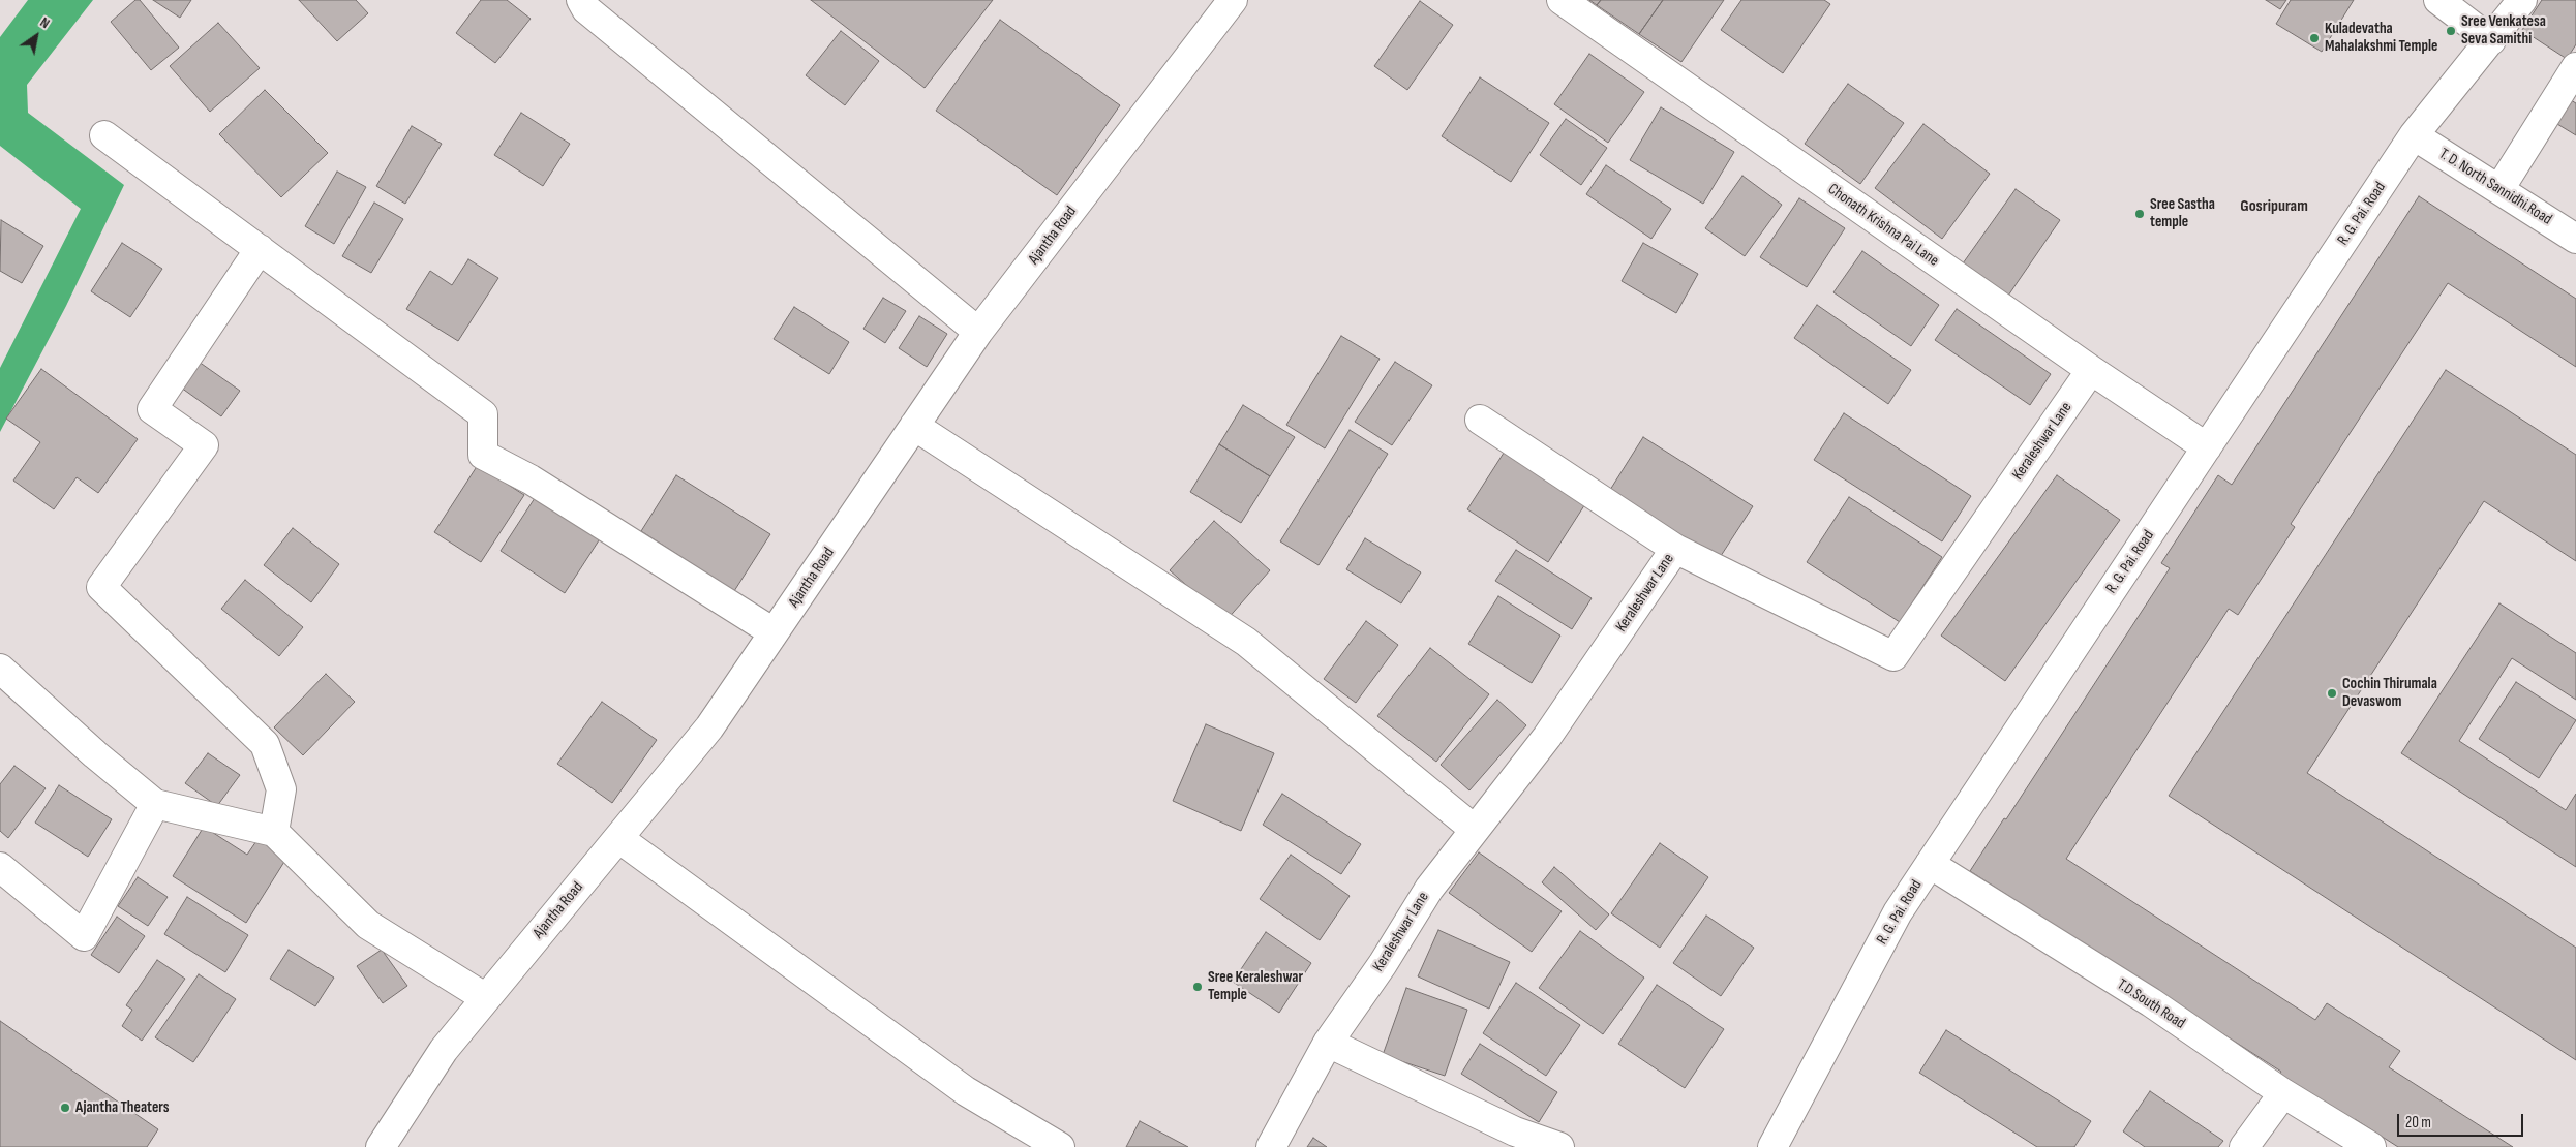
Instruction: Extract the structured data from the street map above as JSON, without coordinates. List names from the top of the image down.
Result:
{
  "streets": {
    "street": [
      "T. D. North Sannidhi.Road",
      "R. G. Pai. Road",
      "Chonath Krishna Pai Lane",
      "Ajantha Road",
      "Keraleshwar Lane",
      "T.D.South Road"
    ]
  },
  "crossings": [
    ["T. D. North Sannidhi.Road", "R. G. Pai. Road"],
    ["R. G. Pai. Road", "Chonath Krishna Pai Lane"],
    ["R. G. Pai. Road", "T.D.South Road"],
    ["Chonath Krishna Pai Lane", "Keraleshwar Lane"]
  ],
  "districts": ["Gosripuram"],
  "places": [
    "Sree Venkatesa Seva Samithi",
    "Kuladevatha Mahalakshmi Temple",
    "Sree Sastha temple",
    "Cochin Thirumala Devaswom",
    "Sree Keraleshwar Temple",
    "Ajantha Theaters"
  ],
  "scale_bar": "20 m",
  "north": "top right"
}
